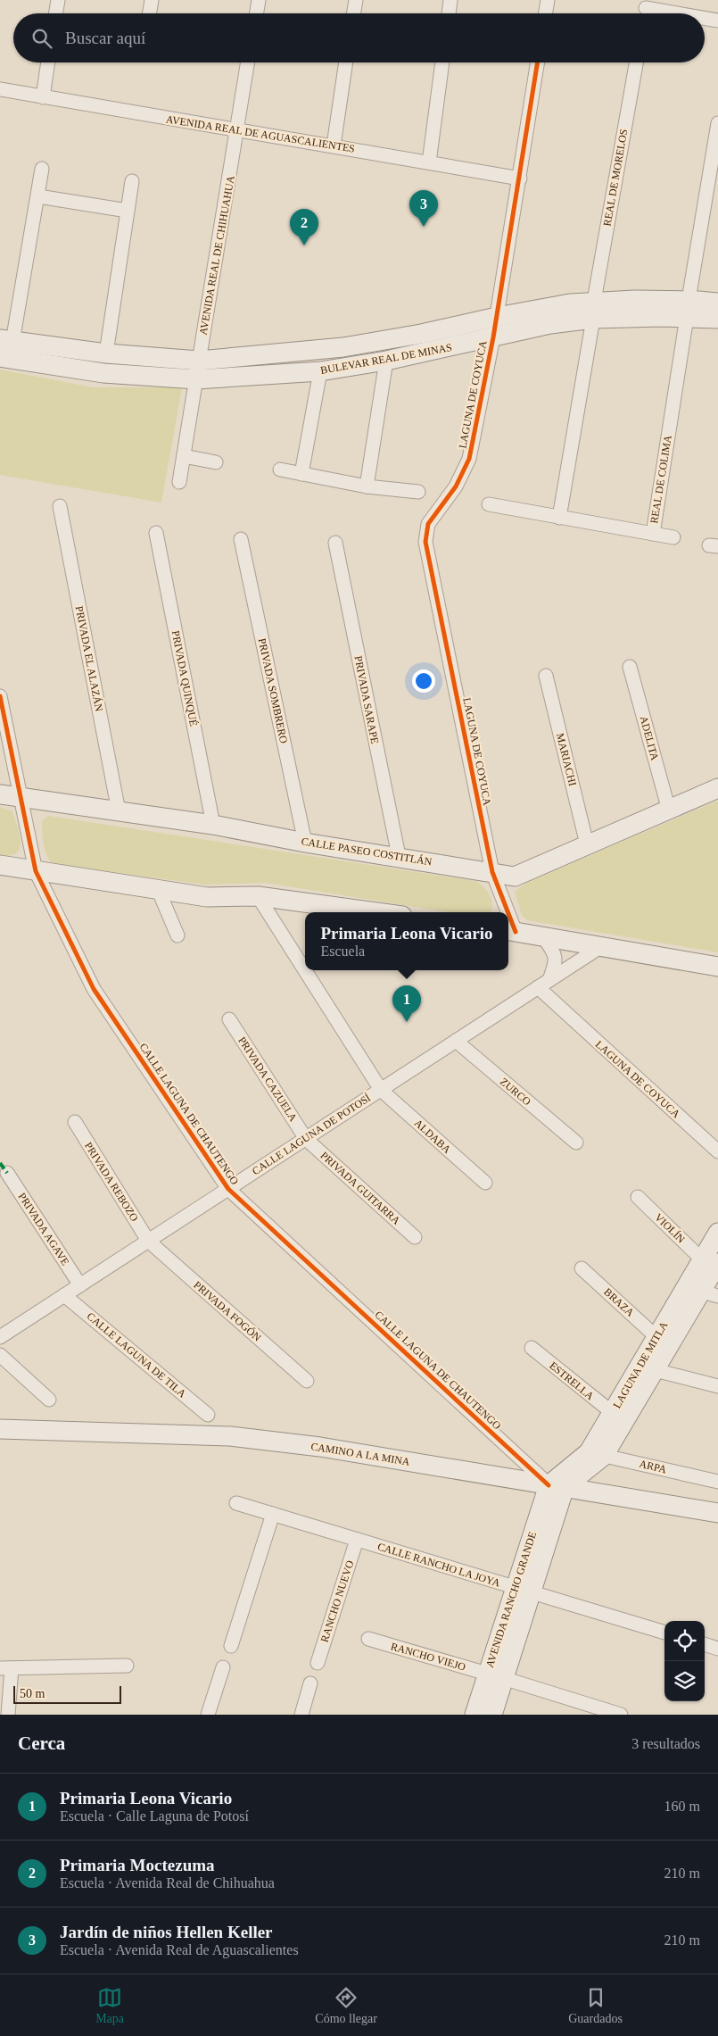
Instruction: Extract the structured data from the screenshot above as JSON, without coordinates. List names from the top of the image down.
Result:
{
  "streets": {
    "street": [
      "AVENIDA REAL DE AGUASCALIENTES",
      "REAL DE MORELOS",
      "AVENIDA REAL DE CHIHUAHUA",
      "BULEVAR REAL DE MINAS",
      "LAGUNA DE COYUCA",
      "REAL DE COLIMA",
      "PRIVADA EL ALAZÁN",
      "PRIVADA QUINQUÉ",
      "PRIVADA SOMBRERO",
      "PRIVADA SARAPE",
      "ADELITA",
      "MARIACHI",
      "CALLE PASEO COSTITLÁN",
      "PRIVADA CAZUELA",
      "ZURCO",
      "CALLE LAGUNA DE CHAUTENGO",
      "CALLE LAGUNA DE POTOSÍ",
      "ALDABA",
      "PRIVADA REBOZO",
      "PRIVADA GUITARRA",
      "VIOLÍN",
      "PRIVADA AGAVE",
      "BRAZA",
      "PRIVADA FOGÓN",
      "CALLE LAGUNA DE TILA",
      "LAGUNA DE MITLA",
      "ESTRELLA",
      "CAMINO A LA MINA",
      "ARPA",
      "CALLE RANCHO LA JOYA",
      "AVENIDA RANCHO GRANDE",
      "RANCHO NUEVO",
      "RANCHO VIEJO"
    ]
  },
  "crossings": [
    ["AVENIDA REAL DE AGUASCALIENTES", "AVENIDA REAL DE CHIHUAHUA"],
    ["AVENIDA REAL DE AGUASCALIENTES", "LAGUNA DE COYUCA"],
    ["REAL DE MORELOS", "BULEVAR REAL DE MINAS"],
    ["AVENIDA REAL DE CHIHUAHUA", "BULEVAR REAL DE MINAS"],
    ["BULEVAR REAL DE MINAS", "LAGUNA DE COYUCA"],
    ["BULEVAR REAL DE MINAS", "REAL DE COLIMA"],
    ["LAGUNA DE COYUCA", "CALLE PASEO COSTITLÁN"],
    ["LAGUNA DE COYUCA", "CALLE LAGUNA DE POTOSÍ"],
    ["PRIVADA EL ALAZÁN", "CALLE PASEO COSTITLÁN"],
    ["PRIVADA QUINQUÉ", "CALLE PASEO COSTITLÁN"],
    ["PRIVADA SOMBRERO", "CALLE PASEO COSTITLÁN"],
    ["PRIVADA SARAPE", "CALLE PASEO COSTITLÁN"],
    ["ADELITA", "CALLE PASEO COSTITLÁN"],
    ["MARIACHI", "CALLE PASEO COSTITLÁN"],
    ["CALLE PASEO COSTITLÁN", "CALLE LAGUNA DE CHAUTENGO"],
    ["PRIVADA CAZUELA", "CALLE LAGUNA DE POTOSÍ"],
    ["PRIVADA CAZUELA", "PRIVADA GUITARRA"],
    ["ZURCO", "CALLE LAGUNA DE POTOSÍ"],
    ["CALLE LAGUNA DE CHAUTENGO", "CALLE LAGUNA DE POTOSÍ"],
    ["CALLE LAGUNA DE CHAUTENGO", "LAGUNA DE MITLA"],
    ["CALLE LAGUNA DE CHAUTENGO", "CAMINO A LA MINA"],
    ["CALLE LAGUNA DE CHAUTENGO", "AVENIDA RANCHO GRANDE"],
    ["CALLE LAGUNA DE POTOSÍ", "ALDABA"],
    ["CALLE LAGUNA DE POTOSÍ", "PRIVADA REBOZO"],
    ["CALLE LAGUNA DE POTOSÍ", "PRIVADA GUITARRA"],
    ["CALLE LAGUNA DE POTOSÍ", "PRIVADA AGAVE"],
    ["CALLE LAGUNA DE POTOSÍ", "PRIVADA FOGÓN"],
    ["CALLE LAGUNA DE POTOSÍ", "CALLE LAGUNA DE TILA"],
    ["PRIVADA REBOZO", "PRIVADA FOGÓN"],
    ["VIOLÍN", "LAGUNA DE MITLA"],
    ["BRAZA", "LAGUNA DE MITLA"],
    ["LAGUNA DE MITLA", "ESTRELLA"],
    ["LAGUNA DE MITLA", "CAMINO A LA MINA"],
    ["LAGUNA DE MITLA", "ARPA"],
    ["LAGUNA DE MITLA", "AVENIDA RANCHO GRANDE"],
    ["CAMINO A LA MINA", "AVENIDA RANCHO GRANDE"],
    ["CALLE RANCHO LA JOYA", "AVENIDA RANCHO GRANDE"],
    ["CALLE RANCHO LA JOYA", "RANCHO NUEVO"],
    ["AVENIDA RANCHO GRANDE", "RANCHO VIEJO"]
  ],
  "scale_bar": "50 m",
  "page": {
    "search": "Buscar aquí",
    "pins": ["3", "2", "1"],
    "popup": ["Primaria Leona Vicario", "Escuela"],
    "scale": "50 m",
    "heading": ["Cerca", "3 resultados"],
    "list": [
      {
        "mark": "1",
        "name": "Primaria Leona Vicario",
        "note": "Escuela · Calle Laguna de Potosí",
        "value": "160 m"
      },
      {
        "mark": "2",
        "name": "Primaria Moctezuma",
        "note": "Escuela · Avenida Real de Chihuahua",
        "value": "210 m"
      },
      {
        "mark": "3",
        "name": "Jardín de niños Hellen Keller",
        "note": "Escuela · Avenida Real de Aguascalientes",
        "value": "210 m"
      }
    ],
    "nav": ["Mapa", "Cómo llegar", "Guardados"]
  }
}
